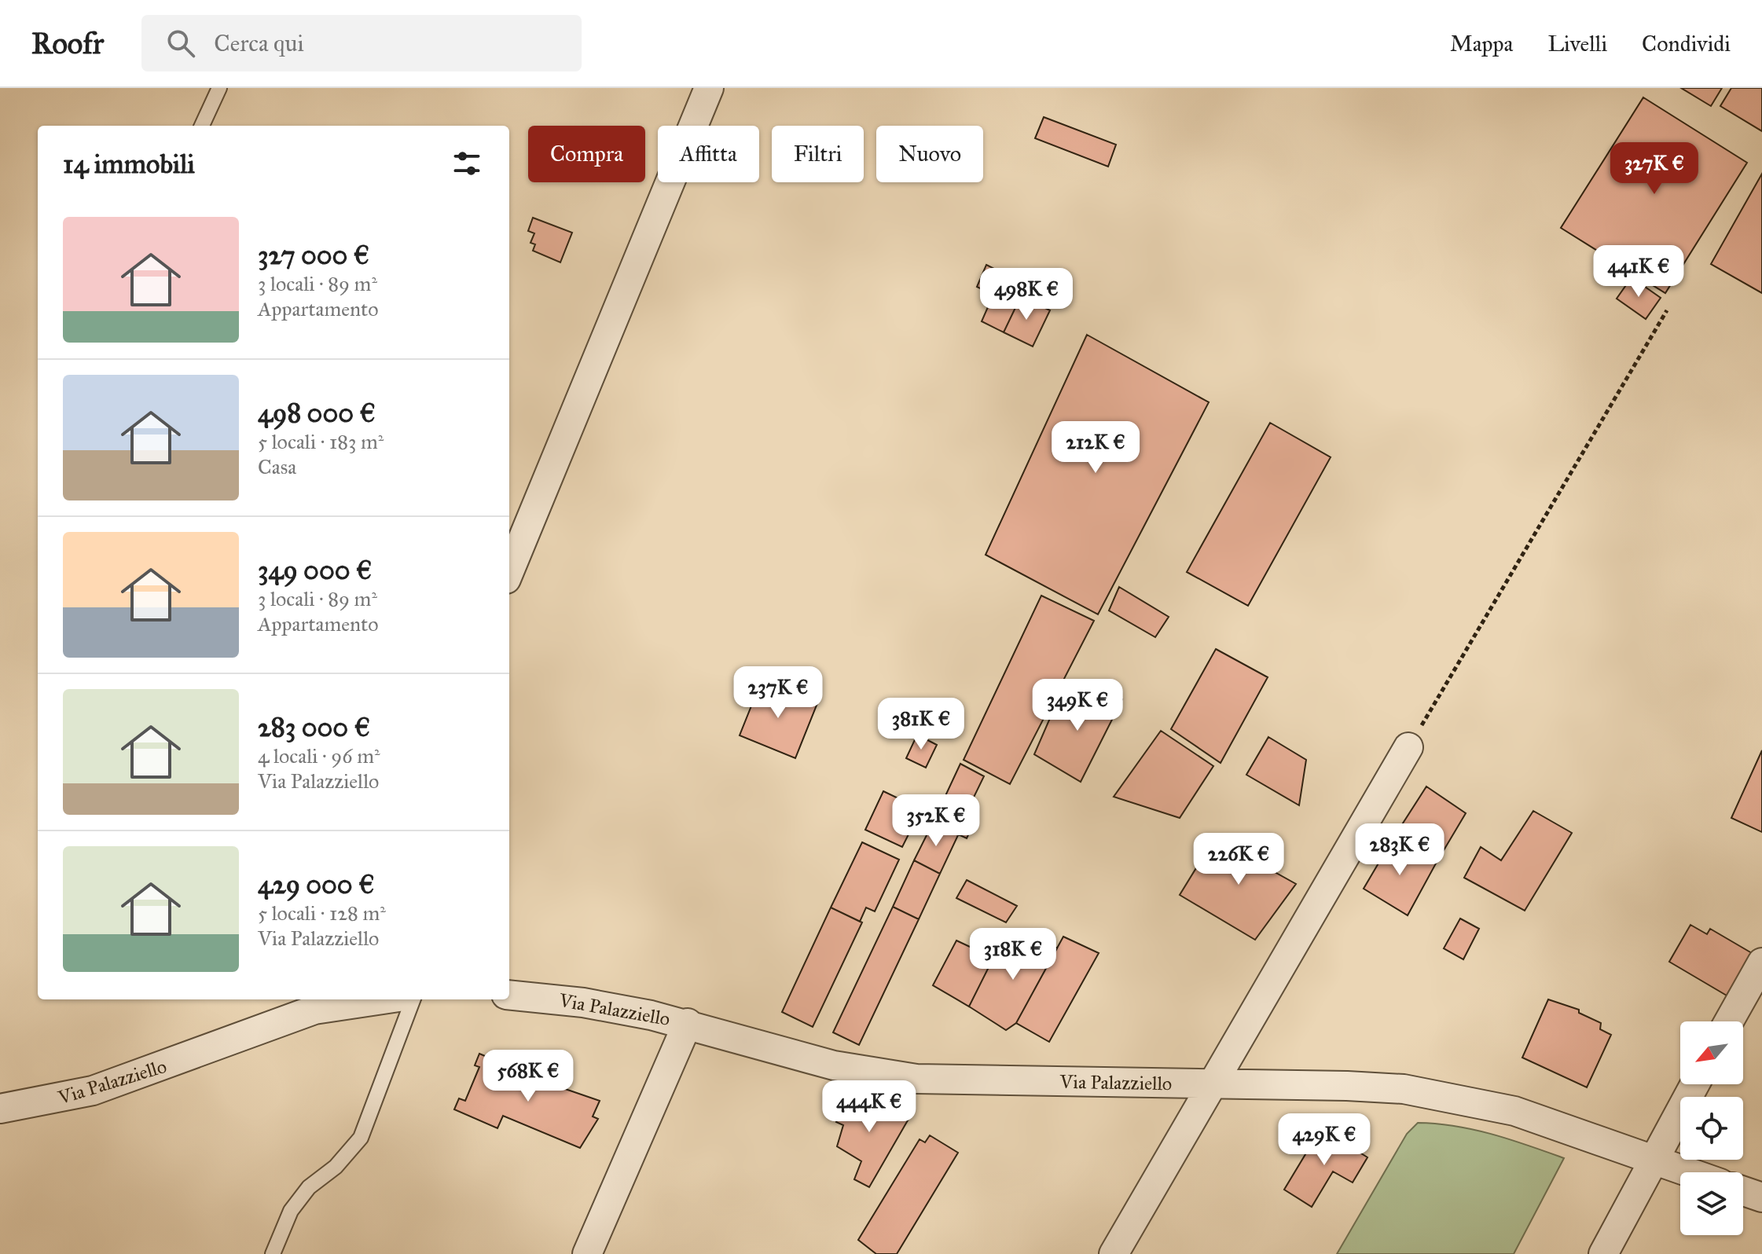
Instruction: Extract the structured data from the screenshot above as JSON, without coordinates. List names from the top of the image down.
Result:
{
  "streets": {
    "street": ["Via Palazziello"]
  },
  "north": "bottom left",
  "page": {
    "header": "Roofr",
    "search": "Cerca qui",
    "nav": ["Mappa", "Livelli", "Condividi"],
    "chip": [
      "Compra",
      "Affitta",
      "Filtri",
      "Nuovo"
    ],
    "heading": "14 immobili",
    "price": [
      "327K €",
      "441K €",
      "498K €",
      "212K €",
      "237K €",
      "349K €",
      "381K €",
      "352K €",
      "283K €",
      "226K €",
      "318K €",
      "568K €",
      "444K €",
      "429K €"
    ],
    "list": [
      {
        "name": "327 000 €",
        "note": "3 locali · 89 m² · Appartamento"
      },
      {
        "name": "498 000 €",
        "note": "5 locali · 183 m² · Casa"
      },
      {
        "name": "349 000 €",
        "note": "3 locali · 89 m² · Appartamento"
      },
      {
        "name": "283 000 €",
        "note": "4 locali · 96 m² · Via Palazziello"
      },
      {
        "name": "429 000 €",
        "note": "5 locali · 128 m² · Via Palazziello"
      }
    ]
  }
}
